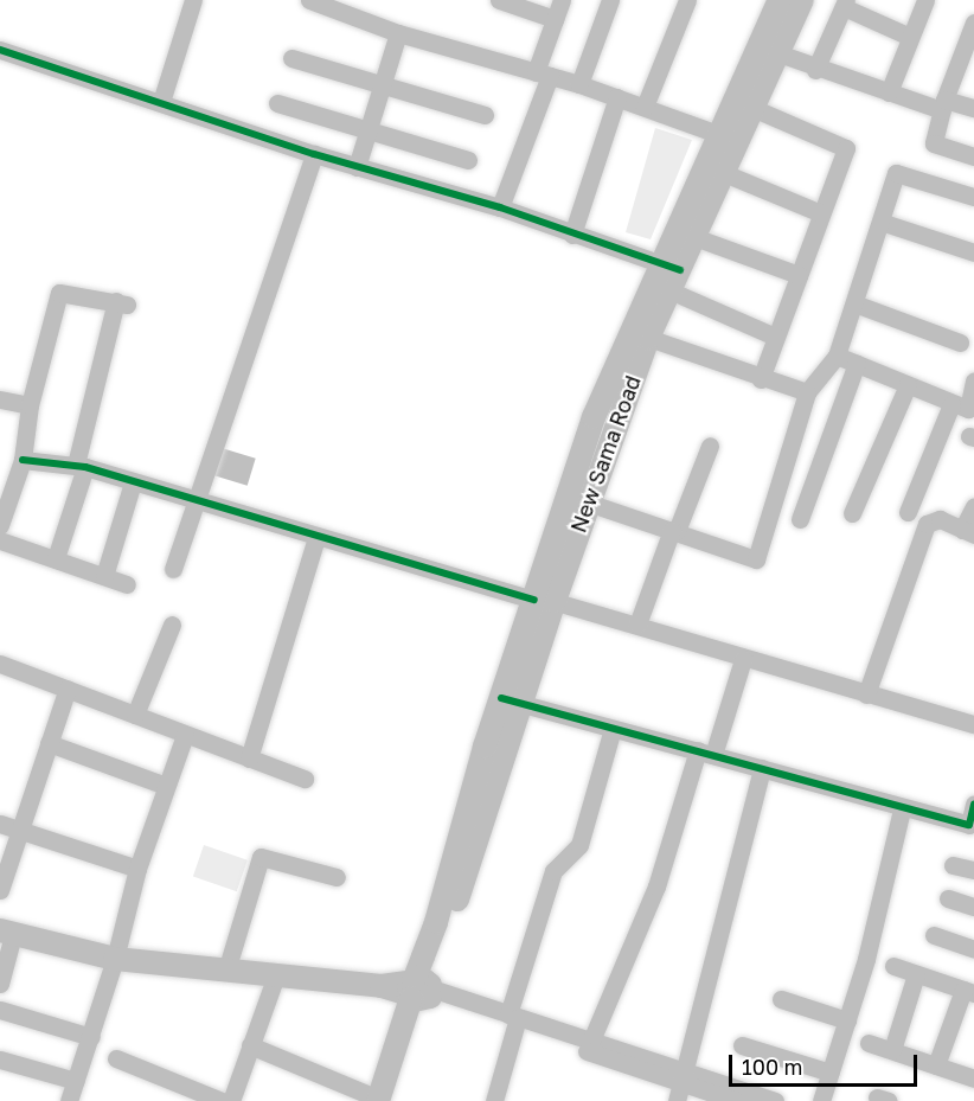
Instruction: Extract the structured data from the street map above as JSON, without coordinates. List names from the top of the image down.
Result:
{
  "streets": {
    "main road": ["New Sama Road"]
  },
  "scale_bar": "100 m"
}
